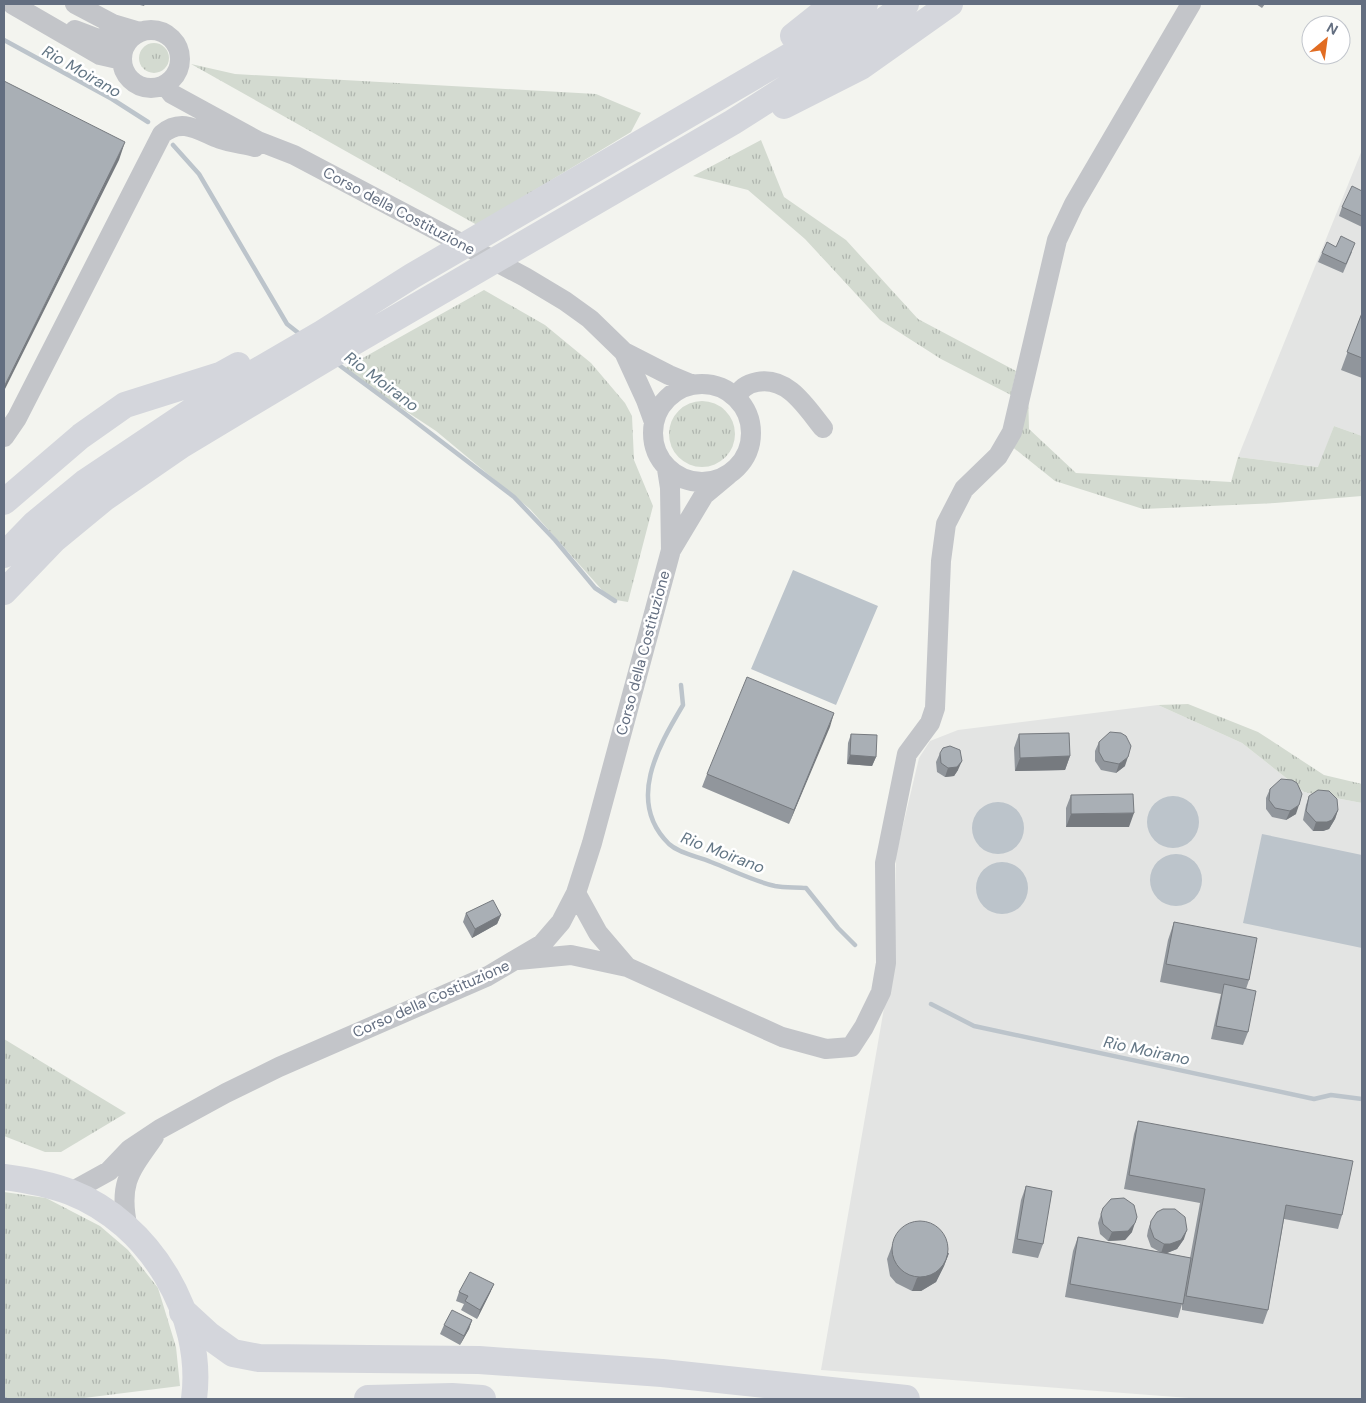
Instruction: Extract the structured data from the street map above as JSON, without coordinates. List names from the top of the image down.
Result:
{
  "streets": {
    "street": ["Corso della Costituzione"]
  },
  "water": ["Rio Moirano"],
  "north": "top right"
}
